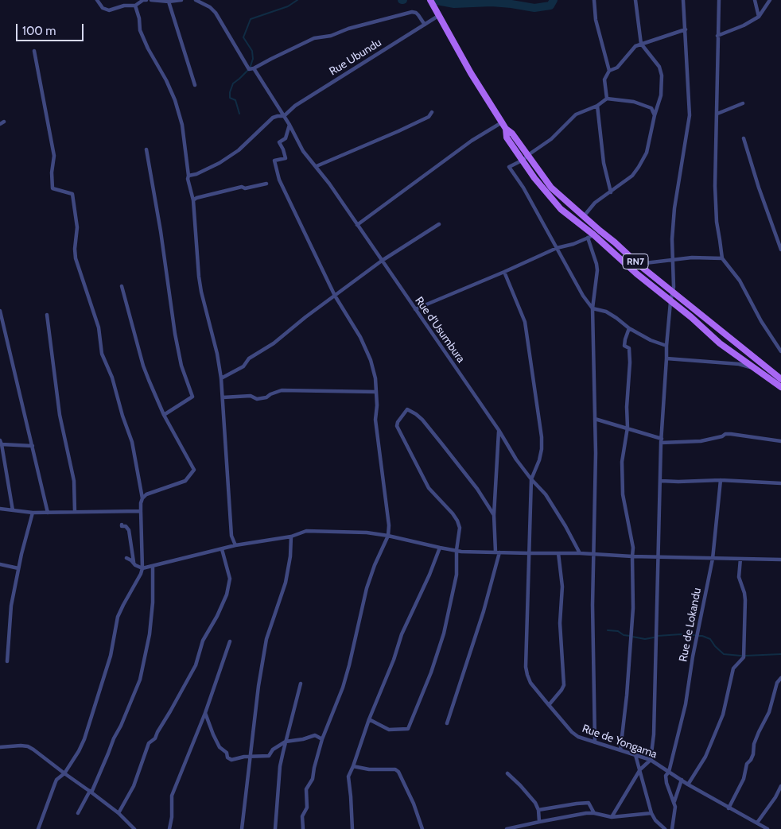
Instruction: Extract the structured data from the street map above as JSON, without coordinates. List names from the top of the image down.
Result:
{
  "streets": {
    "main road": ["RN7"],
    "street": [
      "Rue Ubundu",
      "Rue d'Usumbura",
      "Rue de Lokandu",
      "Rue de Yongama"
    ]
  },
  "crossings": [
    ["Rue Ubundu", "RN7"],
    ["Rue Ubundu", "Rue d'Usumbura"],
    ["Rue d'Usumbura", "Rue de Yongama"],
    ["Rue de Lokandu", "Rue de Yongama"]
  ],
  "scale_bar": "100 m"
}
